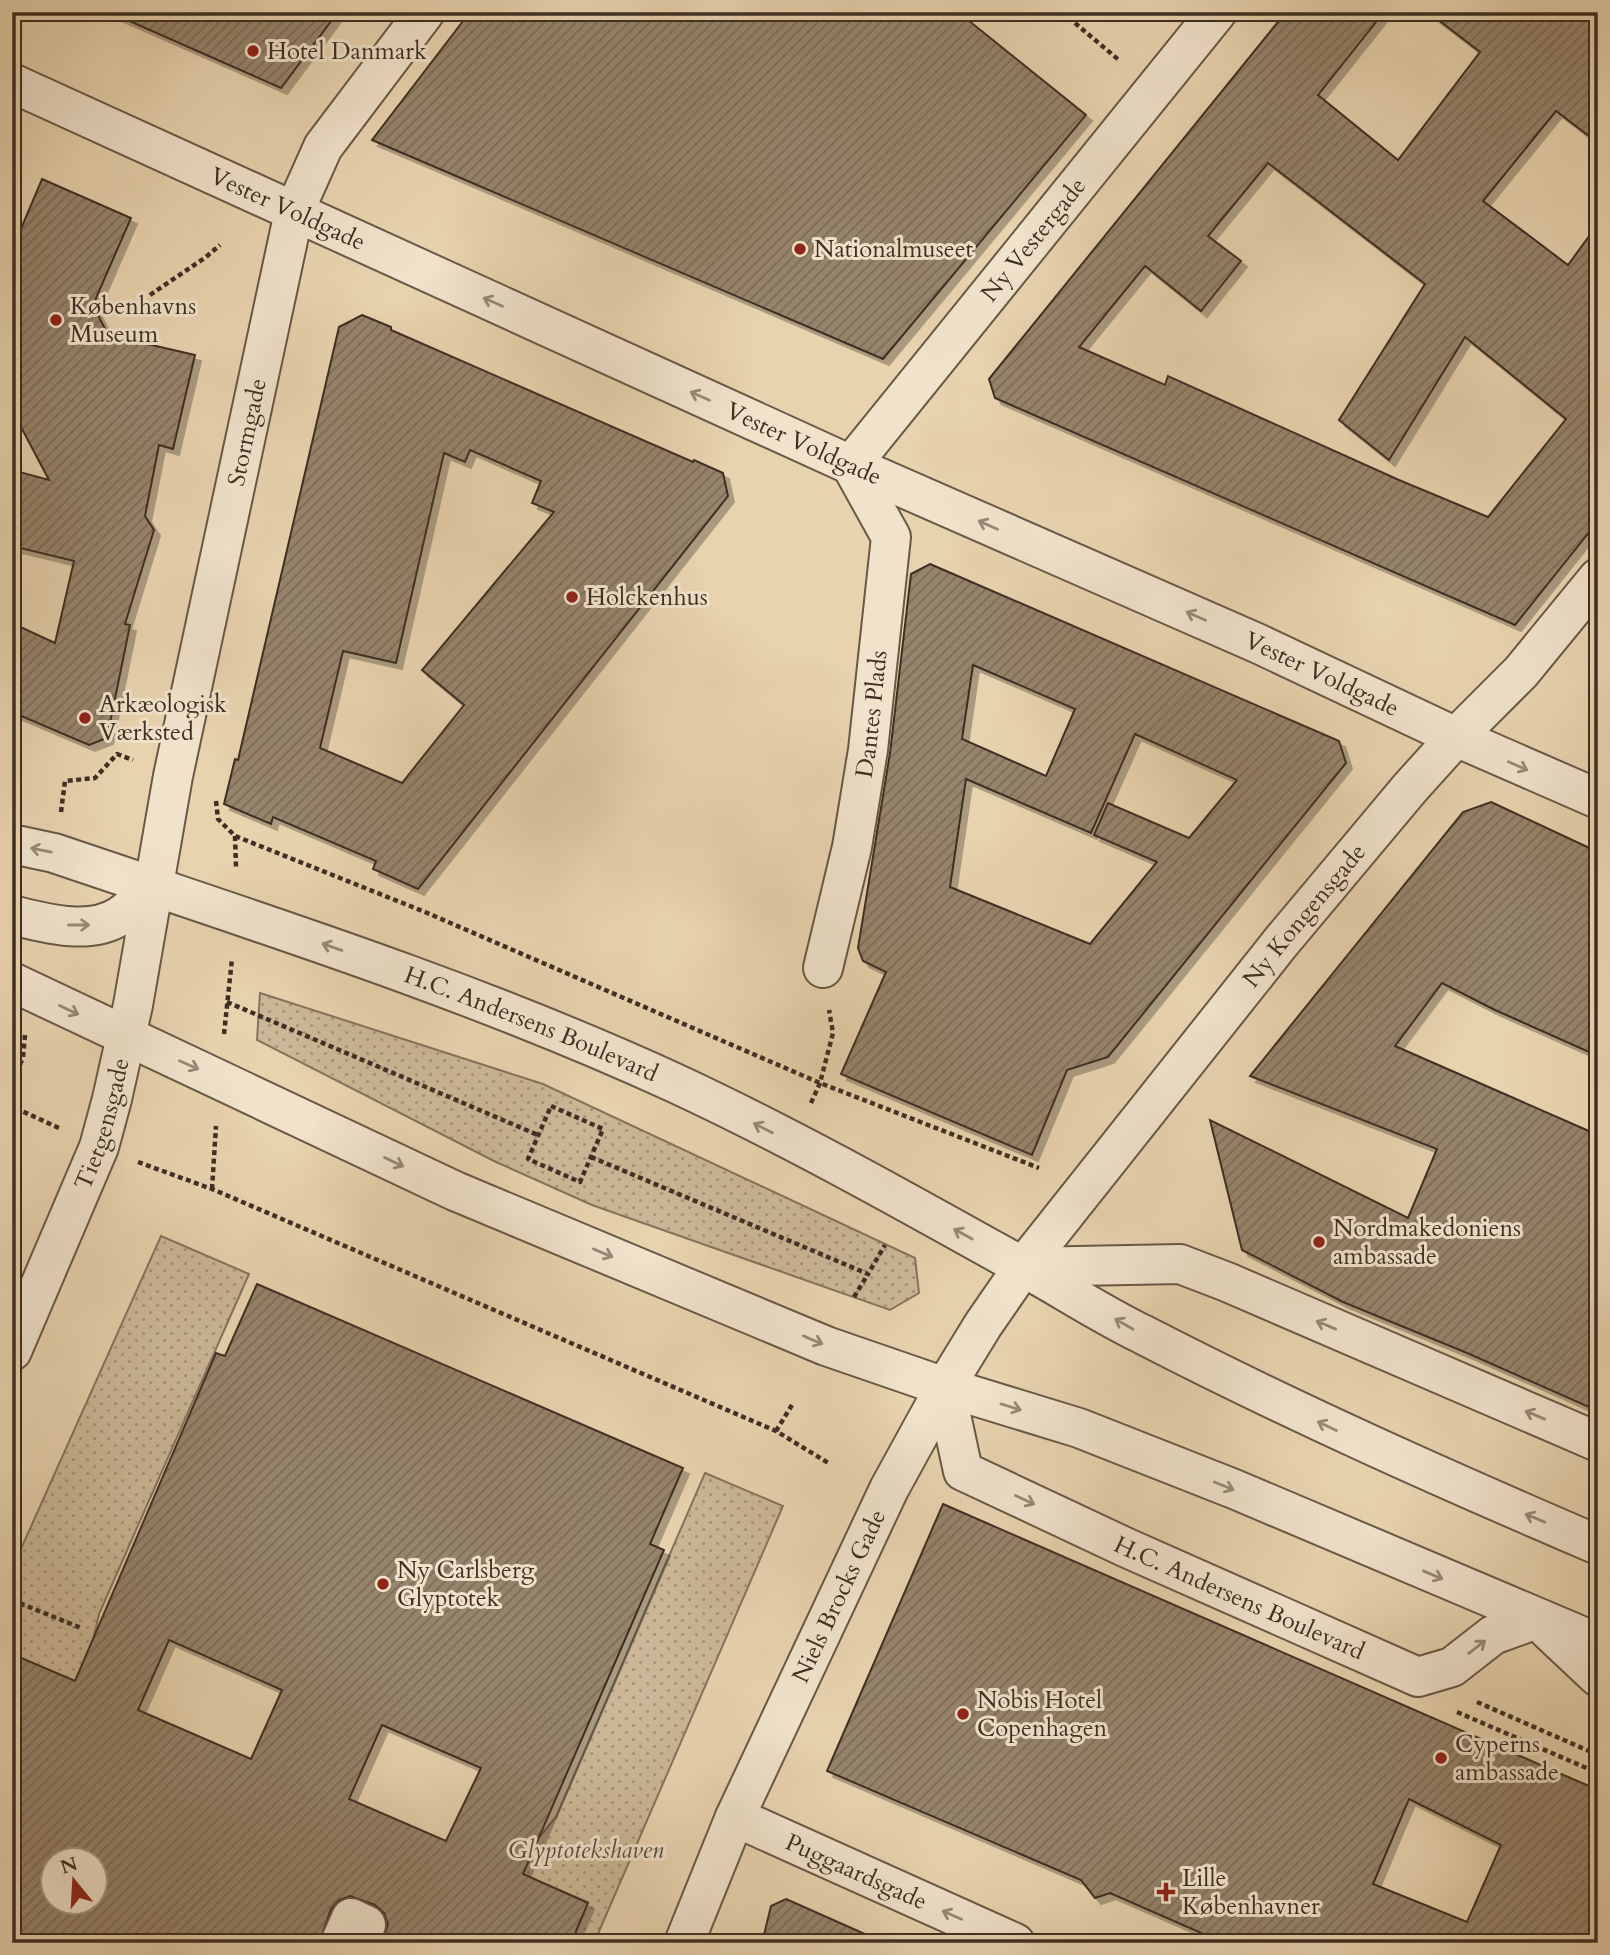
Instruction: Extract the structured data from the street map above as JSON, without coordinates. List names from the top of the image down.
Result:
{
  "streets": {
    "street": [
      "Vester Voldgade",
      "Ny Vestergade",
      "Stormgade",
      "Dantes Plads",
      "Ny Kongensgade",
      "H.C. Andersens Boulevard",
      "Tietgensgade",
      "Niels Brocks Gade",
      "Puggaardsgade"
    ]
  },
  "crossings": [
    ["Vester Voldgade", "Ny Vestergade"],
    ["Vester Voldgade", "Stormgade"],
    ["Vester Voldgade", "Dantes Plads"],
    ["Vester Voldgade", "Ny Kongensgade"],
    ["Ny Vestergade", "Dantes Plads"],
    ["Stormgade", "H.C. Andersens Boulevard"],
    ["Stormgade", "Tietgensgade"],
    ["Ny Kongensgade", "H.C. Andersens Boulevard"],
    ["Ny Kongensgade", "Niels Brocks Gade"],
    ["H.C. Andersens Boulevard", "Tietgensgade"],
    ["H.C. Andersens Boulevard", "Niels Brocks Gade"],
    ["Niels Brocks Gade", "Puggaardsgade"]
  ],
  "one_way": ["Puggaardsgade"],
  "parks": ["Glyptotekshaven"],
  "places": {
    "other": [
      "Hotel Danmark",
      "Nationalmuseet",
      "Københavns Museum",
      "Holckenhus",
      "Arkæologisk Værksted",
      "Nordmakedoniens ambassade",
      "Ny Carlsberg Glyptotek",
      "Nobis Hotel Copenhagen",
      "Cyperns ambassade"
    ],
    "health": ["Lille Københavner"]
  },
  "north": "top"
}
